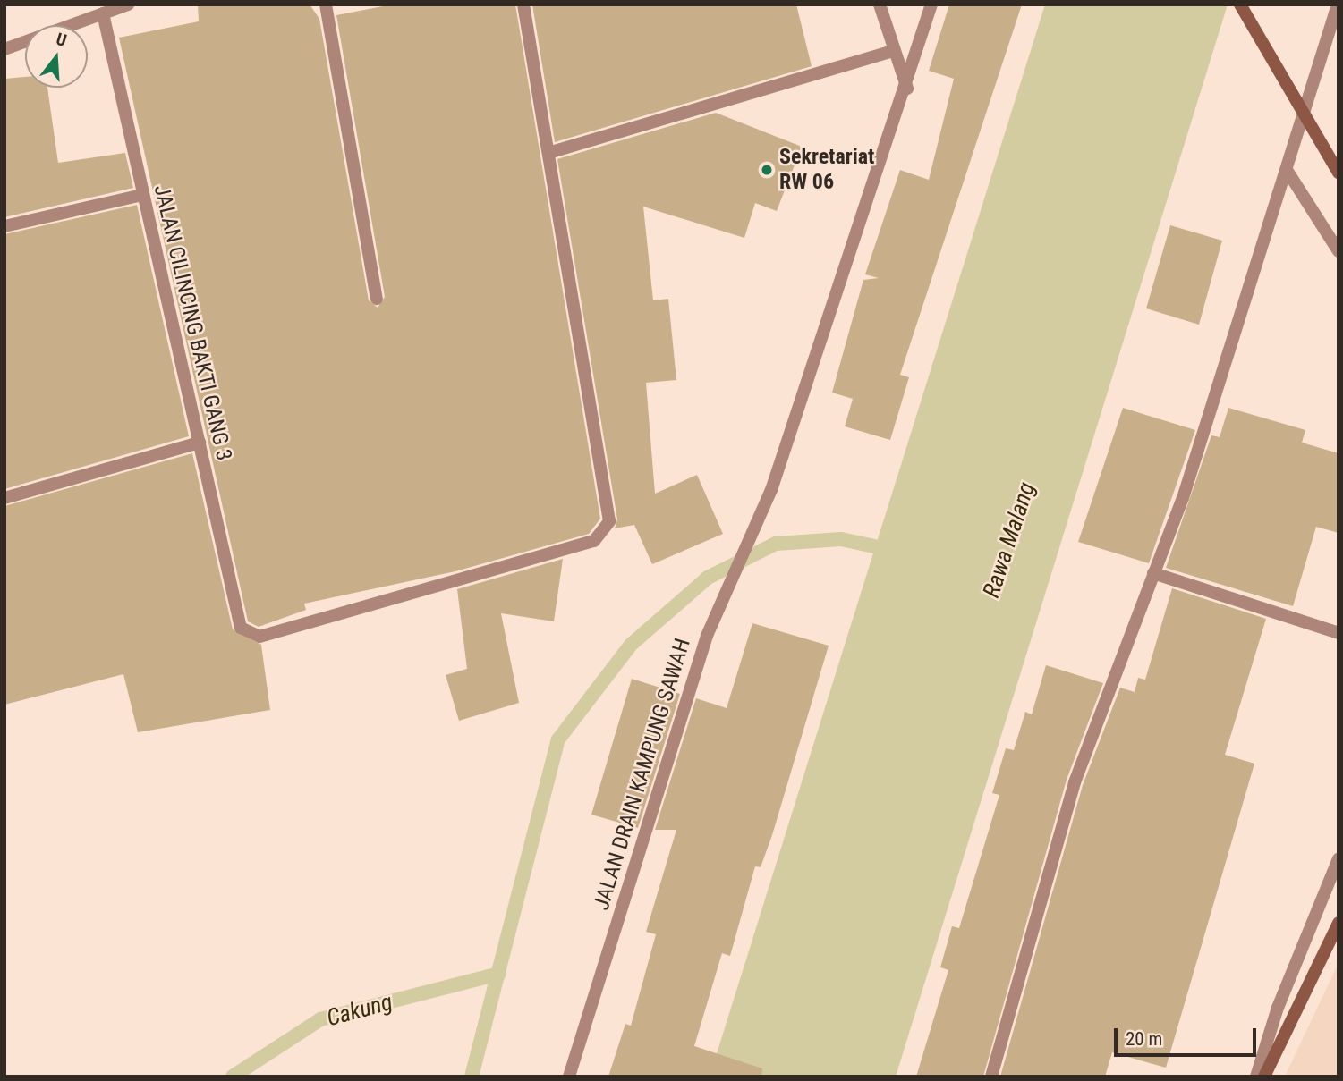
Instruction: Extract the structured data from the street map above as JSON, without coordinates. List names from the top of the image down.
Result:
{
  "streets": {
    "street": ["JALAN CILINCING BAKTI GANG 3", "JALAN DRAIN KAMPUNG SAWAH"]
  },
  "water": ["Rawa Malang", "Cakung"],
  "places": ["Sekretariat RW 06"],
  "scale_bar": "20 m",
  "north": "top"
}
